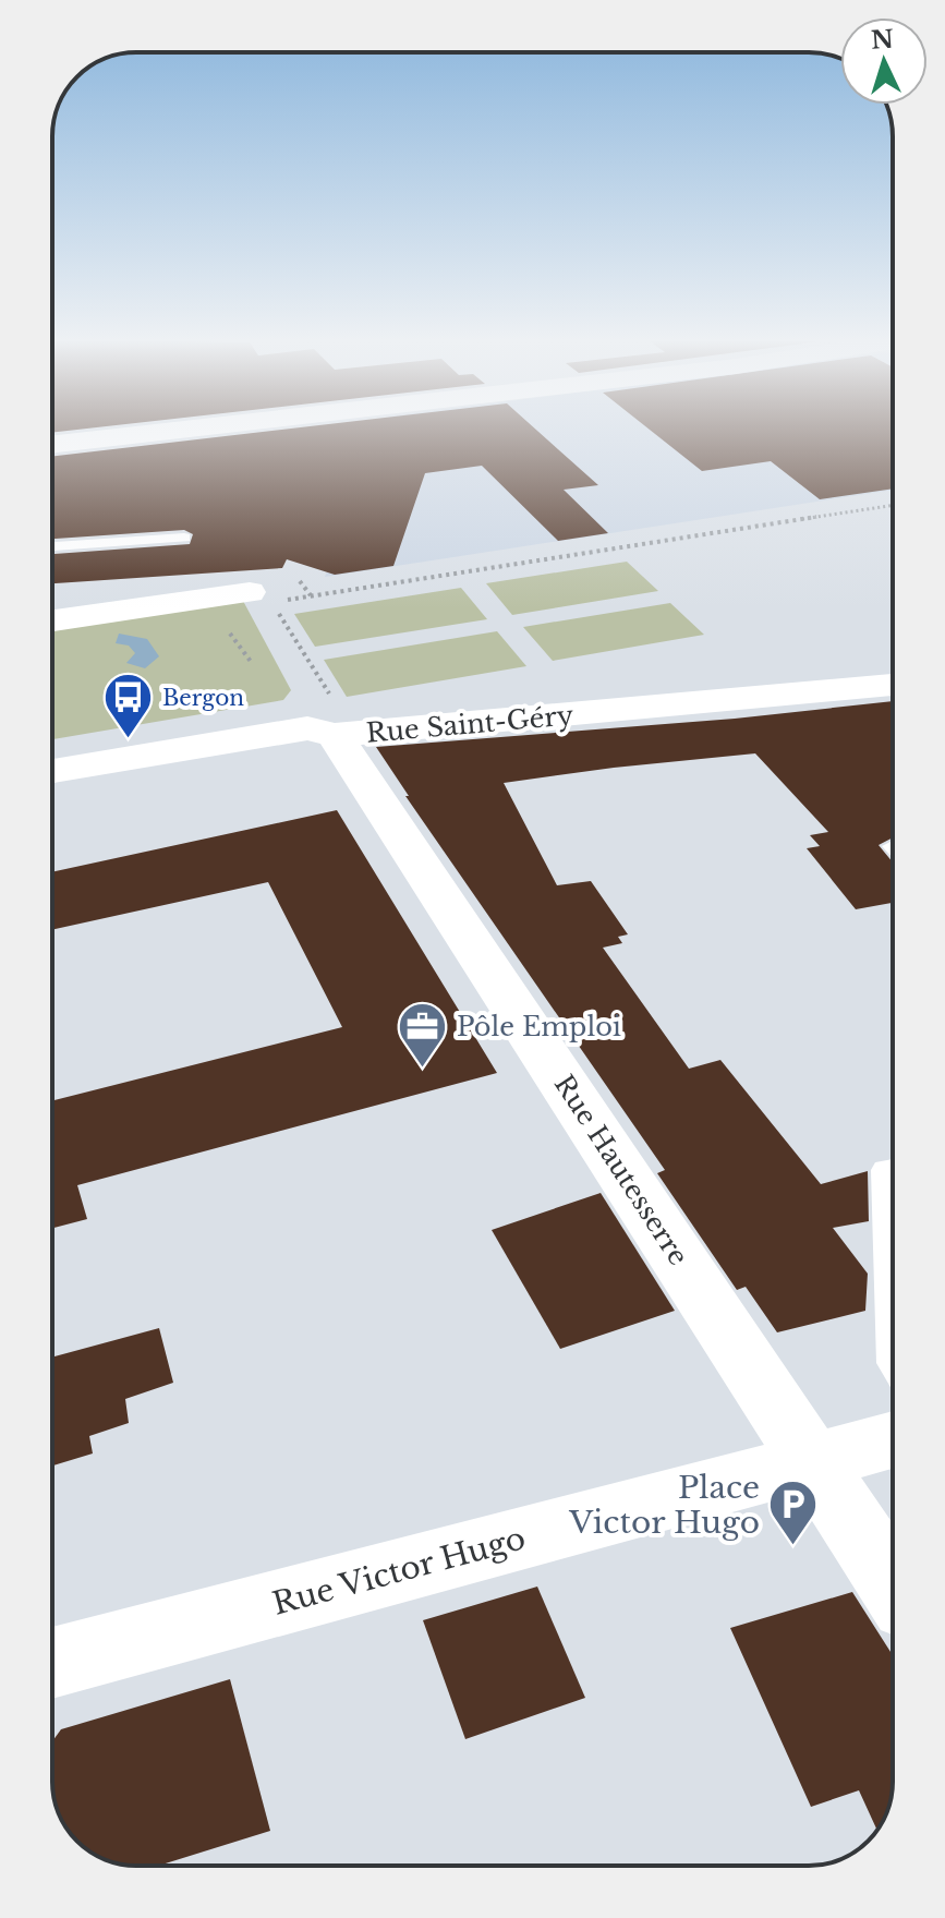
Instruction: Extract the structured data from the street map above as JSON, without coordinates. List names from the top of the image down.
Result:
{
  "streets": {
    "street": ["Rue Saint-Géry", "Rue Hautesserre", "Rue Victor Hugo"]
  },
  "crossings": [
    ["Rue Saint-Géry", "Rue Hautesserre"],
    ["Rue Hautesserre", "Rue Victor Hugo"]
  ],
  "places": {
    "bus stop": ["Bergon"],
    "office": ["Pôle Emploi"],
    "parking": ["Place Victor Hugo"]
  },
  "north": "top"
}
